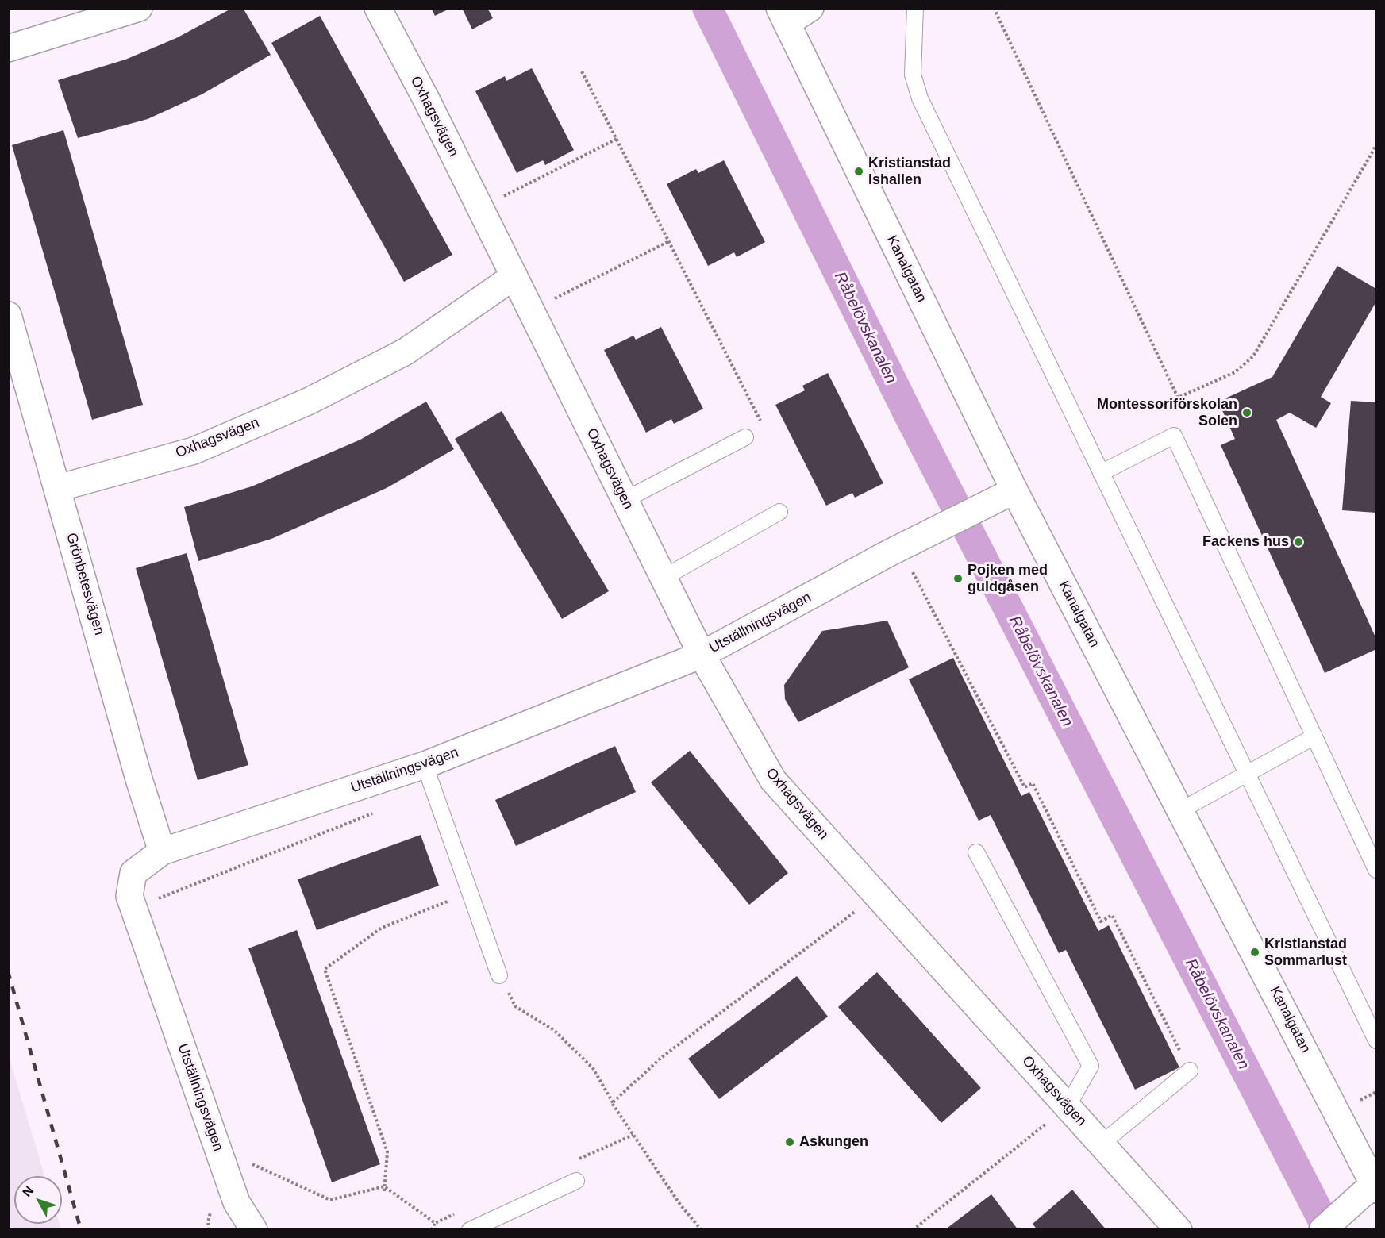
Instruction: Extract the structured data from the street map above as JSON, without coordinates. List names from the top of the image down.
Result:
{
  "streets": {
    "street": [
      "Oxhagsvägen",
      "Kanalgatan",
      "Grönbetesvägen",
      "Utställningsvägen"
    ]
  },
  "crossings": [
    ["Oxhagsvägen", "Grönbetesvägen"],
    ["Oxhagsvägen", "Utställningsvägen"],
    ["Kanalgatan", "Utställningsvägen"],
    ["Grönbetesvägen", "Utställningsvägen"]
  ],
  "water": ["Råbelövskanalen"],
  "places": [
    "Kristianstad Ishallen",
    "Montessoriförskolan Solen",
    "Fackens hus",
    "Pojken med guldgåsen",
    "Kristianstad Sommarlust",
    "Askungen"
  ],
  "north": "top left"
}
